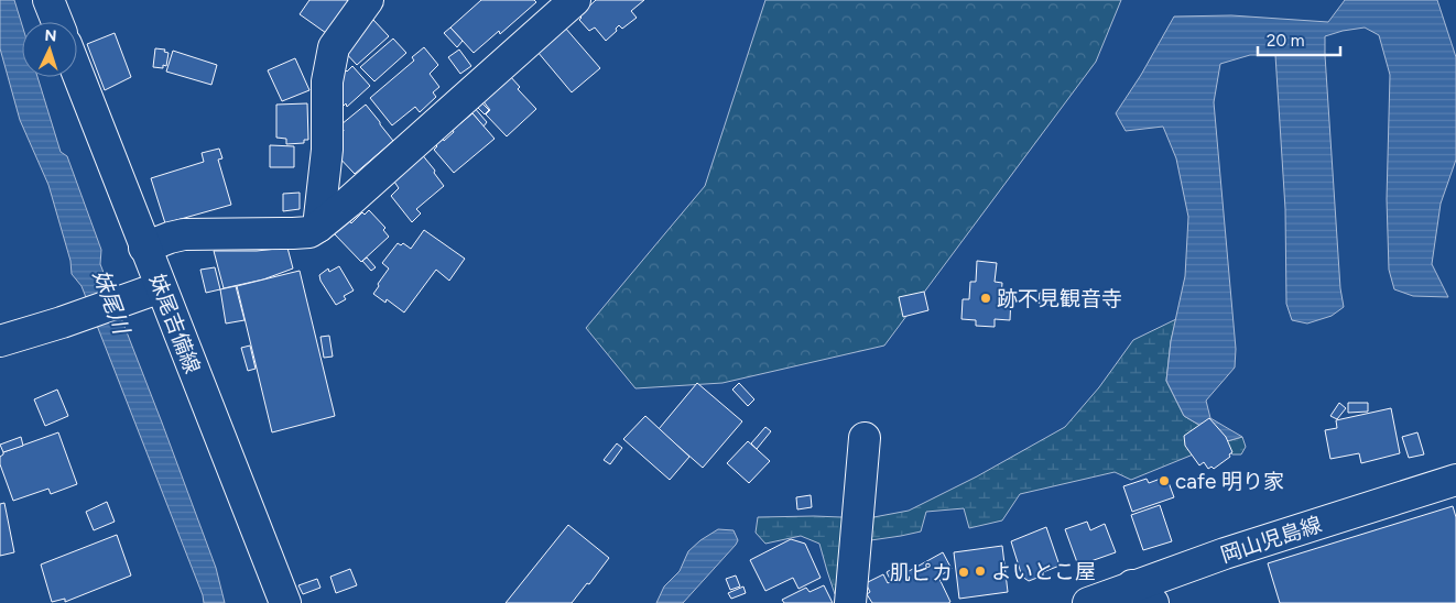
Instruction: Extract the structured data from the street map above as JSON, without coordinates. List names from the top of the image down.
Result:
{
  "streets": {
    "street": ["妹尾吉備線", "岡山児島線"]
  },
  "water": ["妹尾川"],
  "places": [
    "跡不見観音寺",
    "cafe 明り家",
    "よいとこ屋",
    "肌ピカ"
  ],
  "scale_bar": "20 m",
  "north": "top"
}
